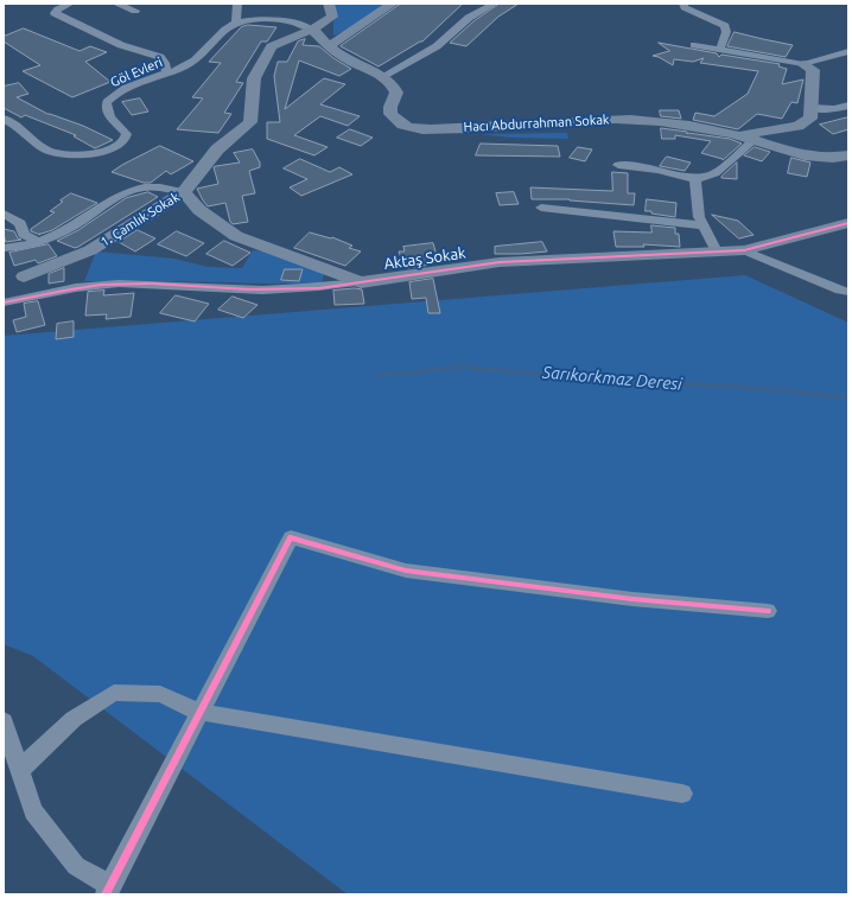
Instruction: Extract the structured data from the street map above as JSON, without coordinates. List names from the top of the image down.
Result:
{
  "streets": {
    "street": [
      "Göl Evleri",
      "Hacı Abdurrahman Sokak",
      "1. Çamlık Sokak",
      "Aktaş Sokak"
    ]
  },
  "water": ["Sarıkorkmaz Deresi"]
}
